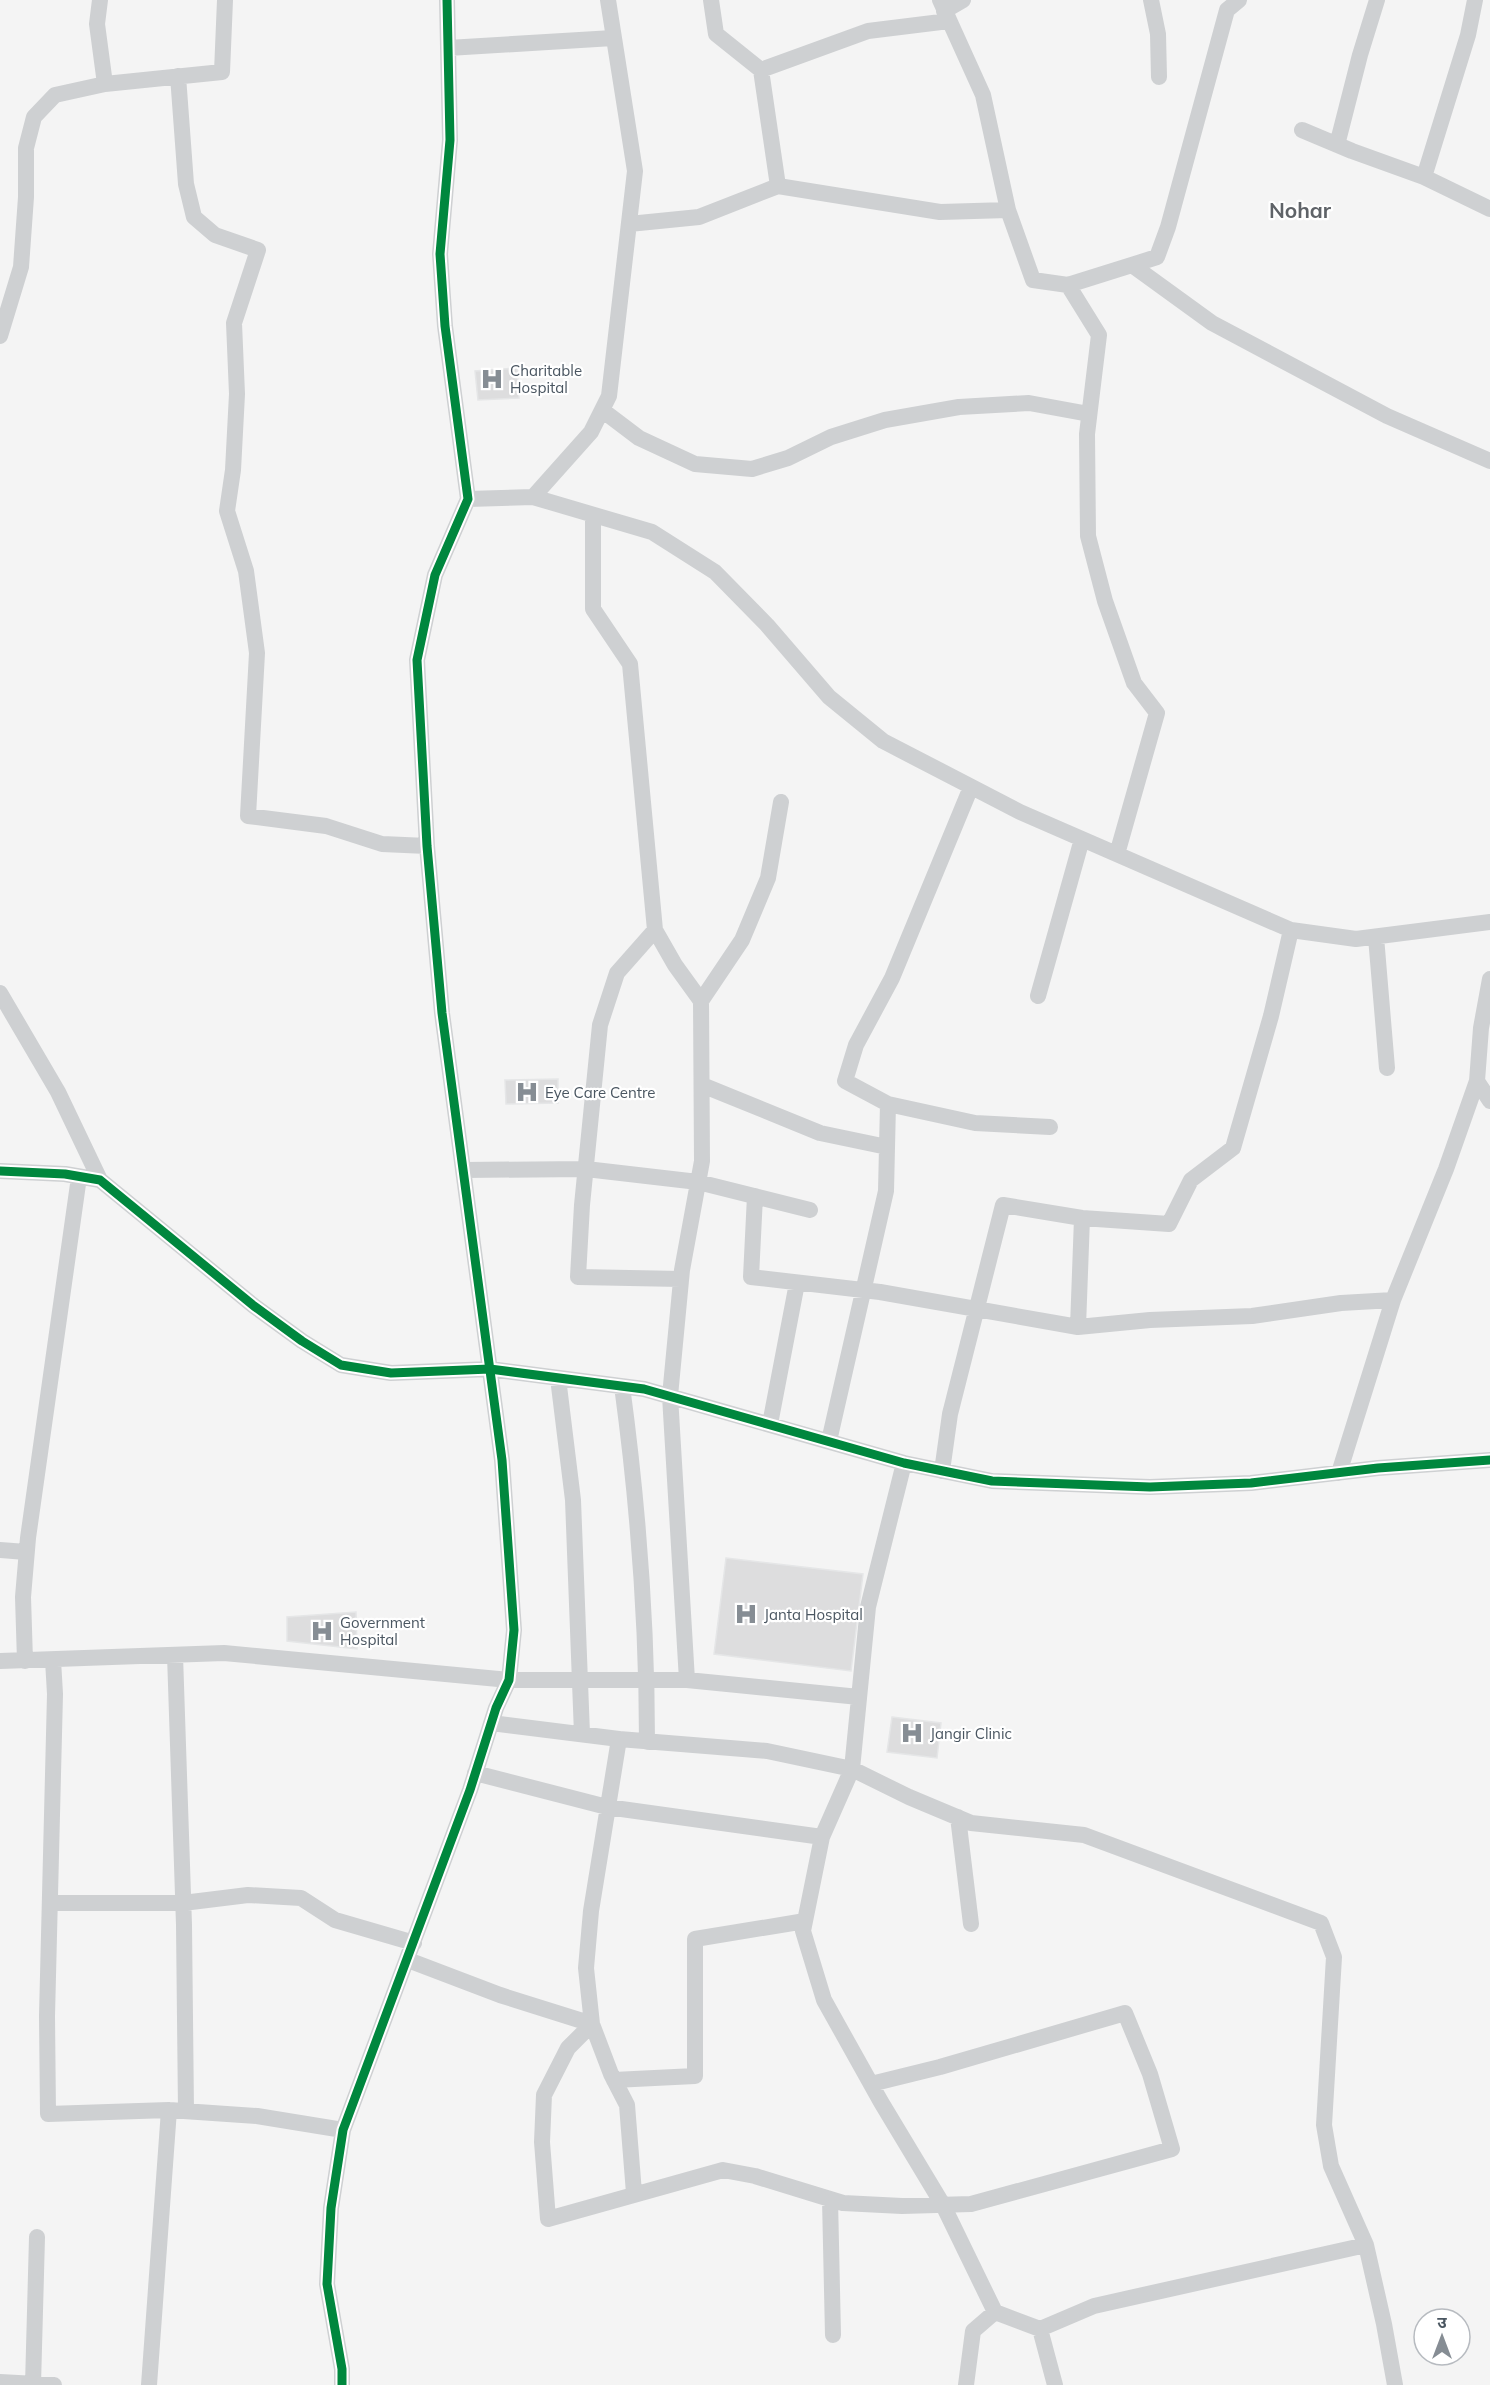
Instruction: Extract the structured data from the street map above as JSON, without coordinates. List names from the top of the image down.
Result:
{
  "districts": ["Nohar"],
  "places": {
    "hospital": [
      "Charitable Hospital",
      "Eye Care Centre",
      "Janta Hospital",
      "Government Hospital",
      "Jangir Clinic"
    ]
  },
  "north": "top"
}
